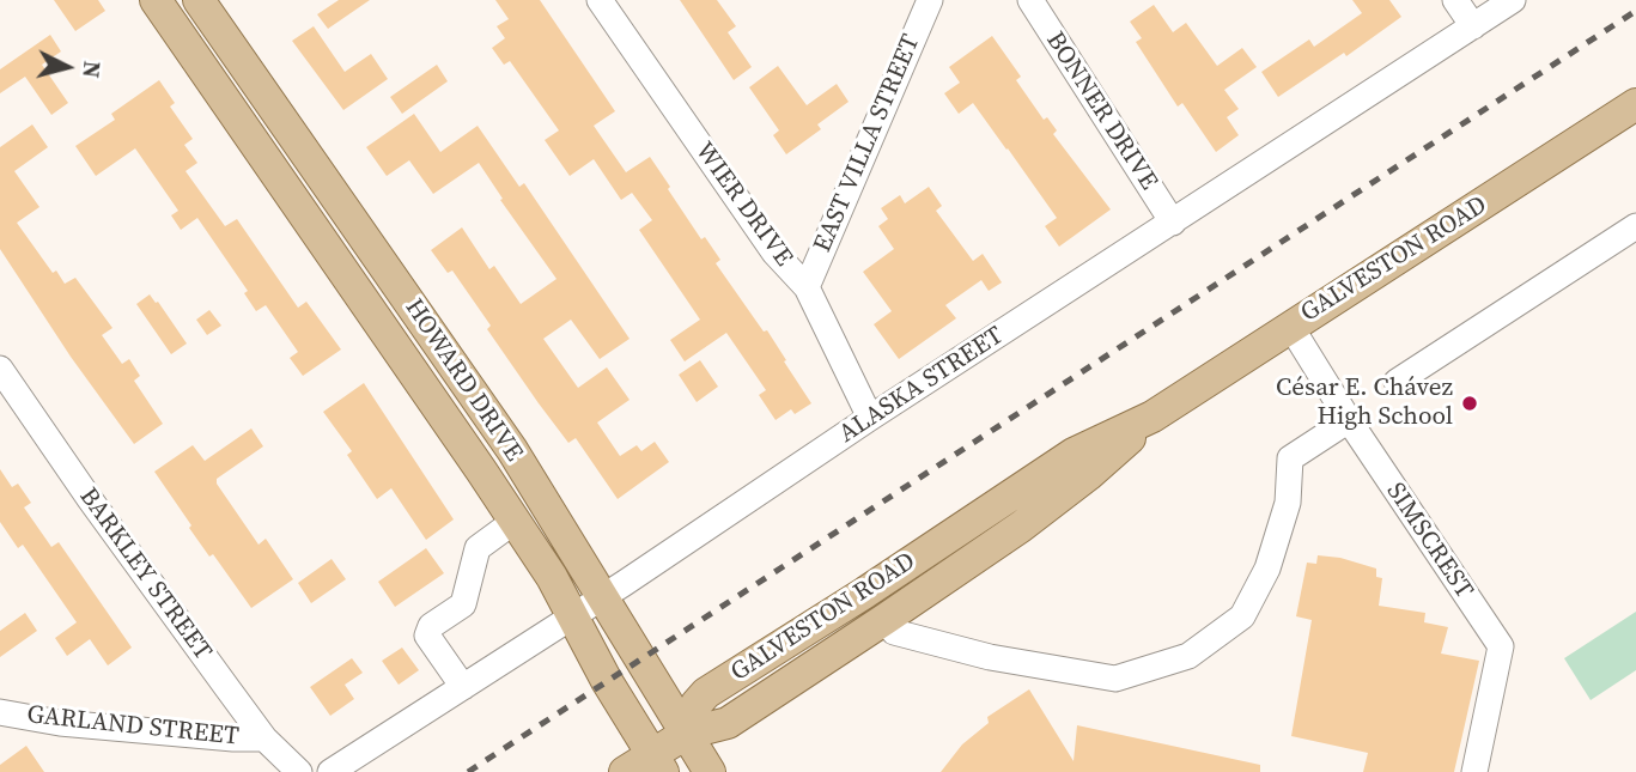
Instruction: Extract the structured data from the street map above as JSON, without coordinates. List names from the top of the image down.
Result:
{
  "streets": {
    "main road": ["GALVESTON ROAD", "HOWARD DRIVE"],
    "street": [
      "BONNER DRIVE",
      "EAST VILLA STREET",
      "WIER DRIVE",
      "ALASKA STREET",
      "SIMSCREST",
      "BARKLEY STREET",
      "GARLAND STREET"
    ]
  },
  "crossings": [
    ["BONNER DRIVE", "ALASKA STREET"],
    ["EAST VILLA STREET", "WIER DRIVE"],
    ["WIER DRIVE", "ALASKA STREET"],
    ["GALVESTON ROAD", "HOWARD DRIVE"],
    ["GALVESTON ROAD", "SIMSCREST"],
    ["HOWARD DRIVE", "ALASKA STREET"],
    ["BARKLEY STREET", "GARLAND STREET"]
  ],
  "places": ["César E. Chávez High School"],
  "north": "right"
}
